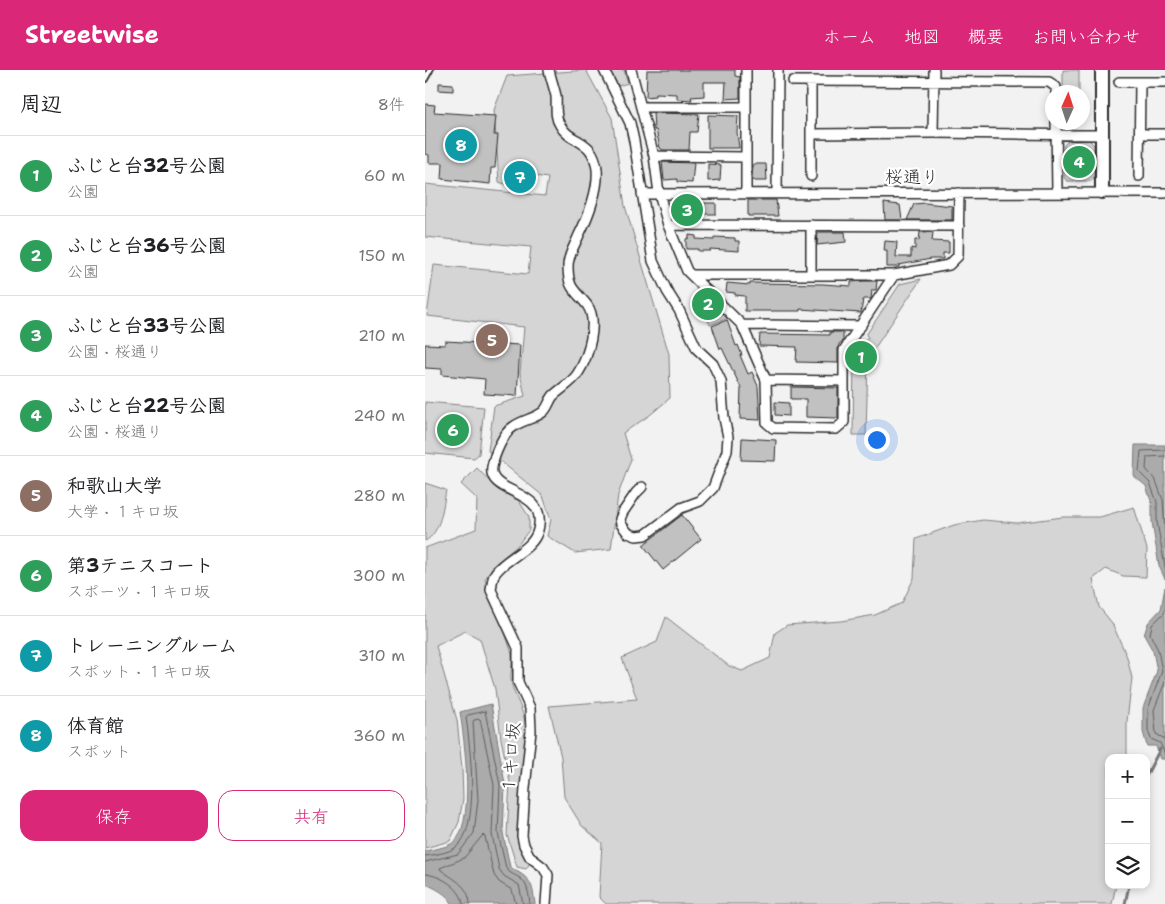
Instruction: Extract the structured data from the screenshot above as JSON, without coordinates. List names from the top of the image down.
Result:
{
  "streets": {
    "street": ["桜通り", "１キロ坂"]
  },
  "north": "top",
  "page": {
    "header": "Streetwise",
    "nav": [
      "ホーム",
      "地図",
      "概要",
      "お問い合わせ"
    ],
    "heading": ["周辺", "8件"],
    "pins": [
      "8",
      "4",
      "7",
      "3",
      "2",
      "5",
      "1",
      "6"
    ],
    "list": [
      {
        "mark": "1",
        "name": "ふじと台32号公園",
        "note": "公園",
        "value": "60 m"
      },
      {
        "mark": "2",
        "name": "ふじと台36号公園",
        "note": "公園",
        "value": "150 m"
      },
      {
        "mark": "3",
        "name": "ふじと台33号公園",
        "note": "公園 · 桜通り",
        "value": "210 m"
      },
      {
        "mark": "4",
        "name": "ふじと台22号公園",
        "note": "公園 · 桜通り",
        "value": "240 m"
      },
      {
        "mark": "5",
        "name": "和歌山大学",
        "note": "大学 · １キロ坂",
        "value": "280 m"
      },
      {
        "mark": "6",
        "name": "第3テニスコート",
        "note": "スポーツ · １キロ坂",
        "value": "300 m"
      },
      {
        "mark": "7",
        "name": "トレーニングルーム",
        "note": "スポット · １キロ坂",
        "value": "310 m"
      },
      {
        "mark": "8",
        "name": "体育館",
        "note": "スポット",
        "value": "360 m"
      }
    ],
    "map_buttons": ["+", "−"],
    "buttons": ["保存", "共有"]
  }
}
